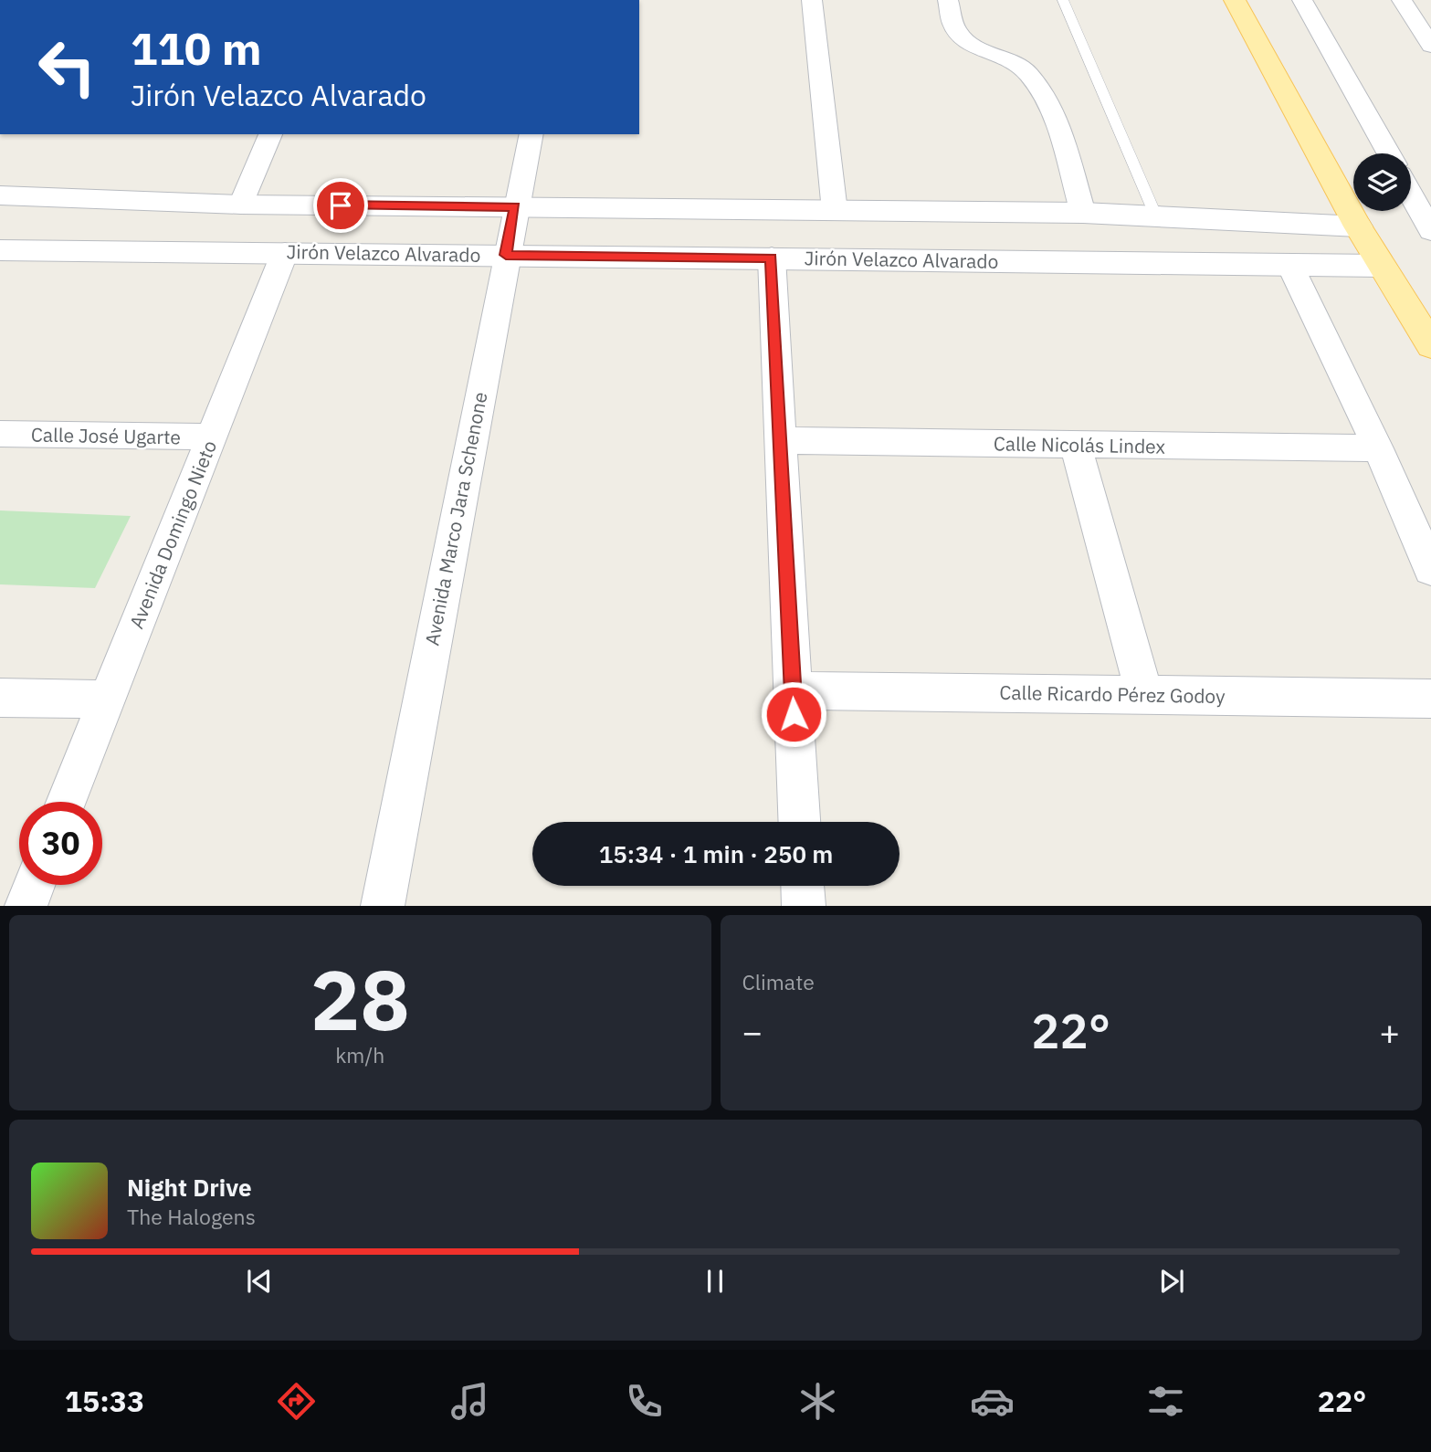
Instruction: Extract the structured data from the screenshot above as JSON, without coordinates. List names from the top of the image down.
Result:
{
  "streets": {
    "street": [
      "Jirón Velazco Alvarado",
      "Calle José Ugarte",
      "Calle Nicolás Lindex",
      "Avenida Marco Jara Schenone",
      "Avenida Domingo Nieto",
      "Calle Ricardo Pérez Godoy"
    ]
  },
  "crossings": [
    ["Jirón Velazco Alvarado", "Avenida Marco Jara Schenone"],
    ["Jirón Velazco Alvarado", "Avenida Domingo Nieto"],
    ["Calle José Ugarte", "Avenida Domingo Nieto"]
  ],
  "page": {
    "turn": ["110 m", "Jirón Velazco Alvarado"],
    "limit": "30",
    "trip": "15:34 · 1 min · 250 m",
    "tile": [
      ["28", "km/h"],
      "Climate"
    ],
    "heat": ["−", "22°", "+"],
    "song": ["Night Drive", "The Halogens"],
    "tabs": ["15:33", "22°"]
  }
}
